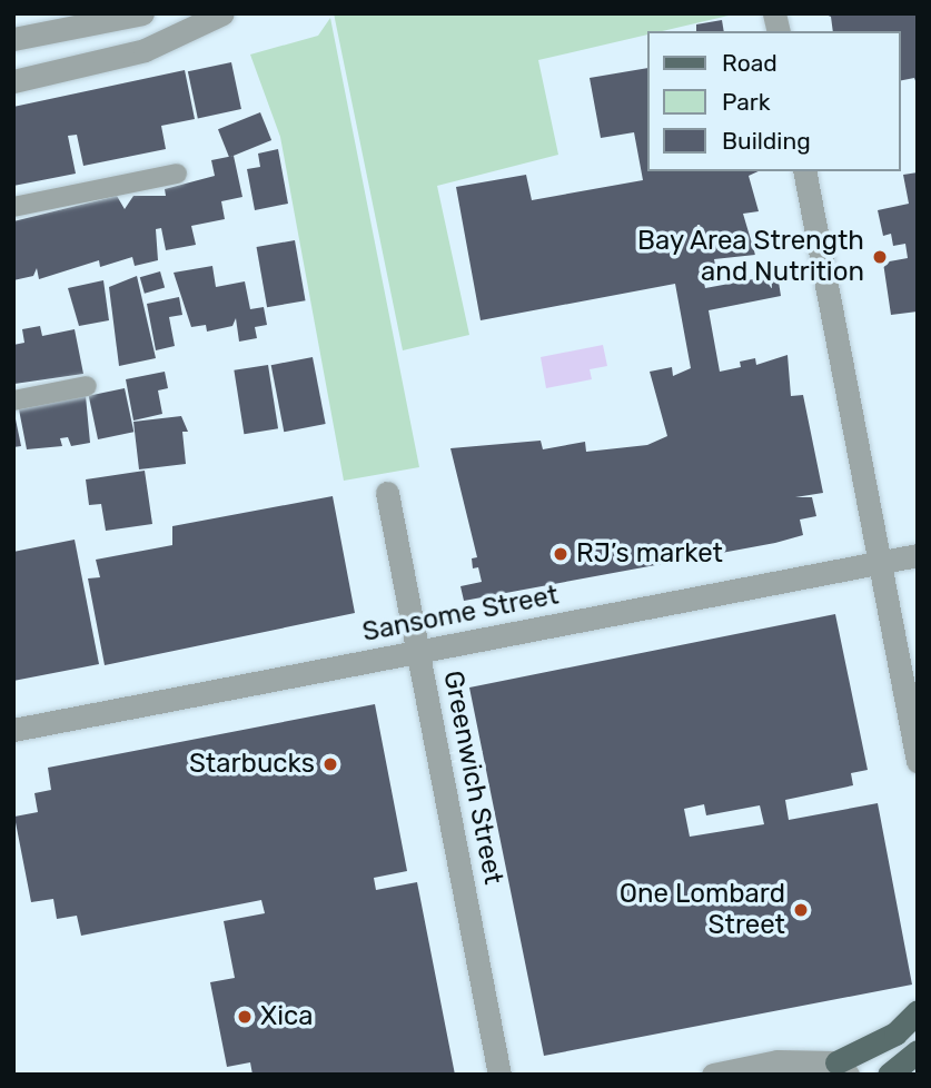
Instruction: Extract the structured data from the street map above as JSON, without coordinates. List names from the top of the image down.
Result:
{
  "streets": {
    "street": ["Sansome Street", "Greenwich Street"]
  },
  "crossings": [
    ["Sansome Street", "Greenwich Street"]
  ],
  "places": [
    "Bay Area Strength and Nutrition",
    "RJ’s market",
    "Starbucks",
    "One Lombard Street",
    "Xica"
  ],
  "legend": ["Road", "Park", "Building"]
}
